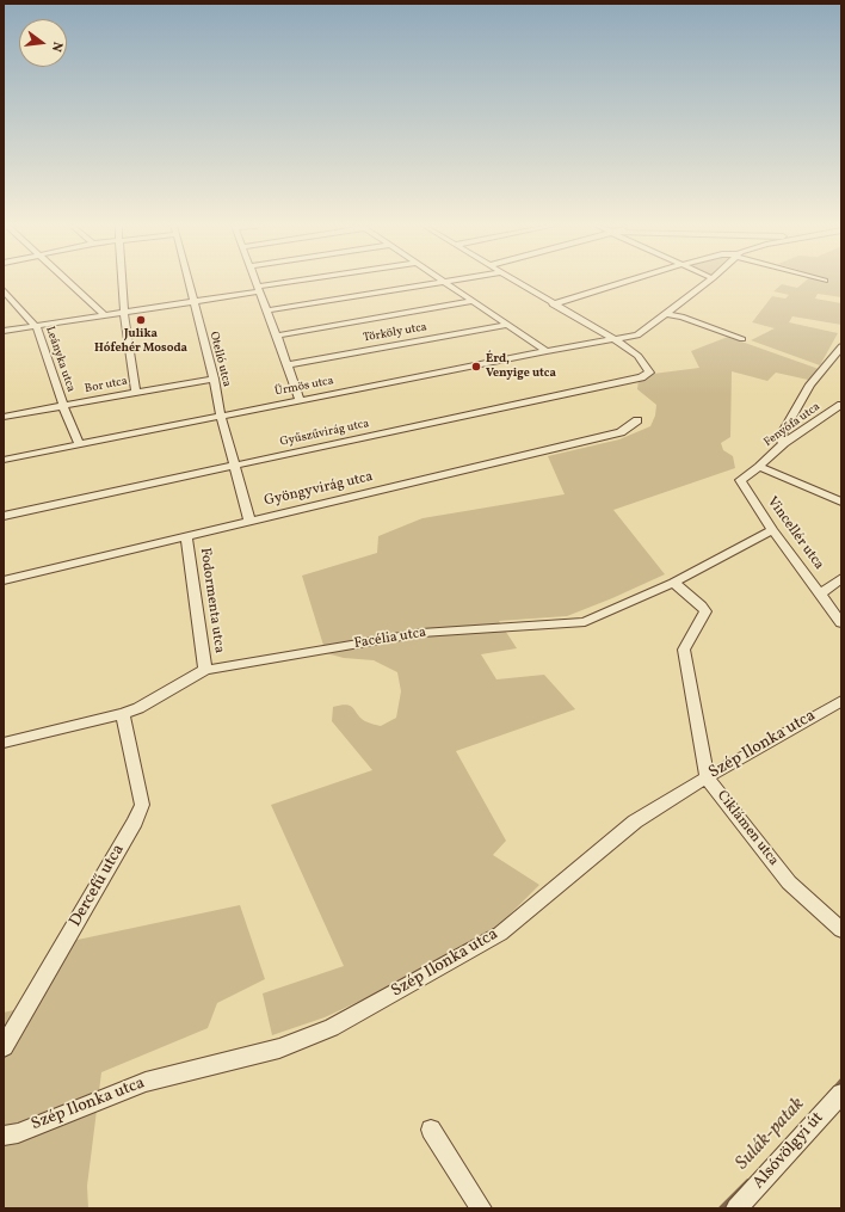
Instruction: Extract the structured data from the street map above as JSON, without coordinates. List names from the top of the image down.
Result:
{
  "streets": {
    "street": [
      "Törköly utca",
      "Leányka utca",
      "Otelló utca",
      "Bor utca",
      "Ürmös utca",
      "Fenyőfa utca",
      "Gyűszűvirág utca",
      "Gyöngyvirág utca",
      "Vincellér utca",
      "Fodormenta utca",
      "Facélia utca",
      "Szép Ilonka utca",
      "Ciklámen utca",
      "Dercefű utca",
      "Alsóvölgyi út"
    ]
  },
  "crossings": [
    ["Leányka utca", "Bor utca"],
    ["Leányka utca", "Ürmös utca"],
    ["Otelló utca", "Bor utca"],
    ["Otelló utca", "Ürmös utca"],
    ["Otelló utca", "Gyűszűvirág utca"],
    ["Otelló utca", "Gyöngyvirág utca"],
    ["Ürmös utca", "Gyűszűvirág utca"],
    ["Fenyőfa utca", "Vincellér utca"],
    ["Gyöngyvirág utca", "Fodormenta utca"],
    ["Vincellér utca", "Facélia utca"],
    ["Fodormenta utca", "Facélia utca"],
    ["Facélia utca", "Ciklámen utca"],
    ["Facélia utca", "Dercefű utca"],
    ["Szép Ilonka utca", "Ciklámen utca"]
  ],
  "water": ["Sulák-patak"],
  "places": ["Julika Hófehér Mosoda", "Érd, Venyige utca"],
  "north": "right"
}
